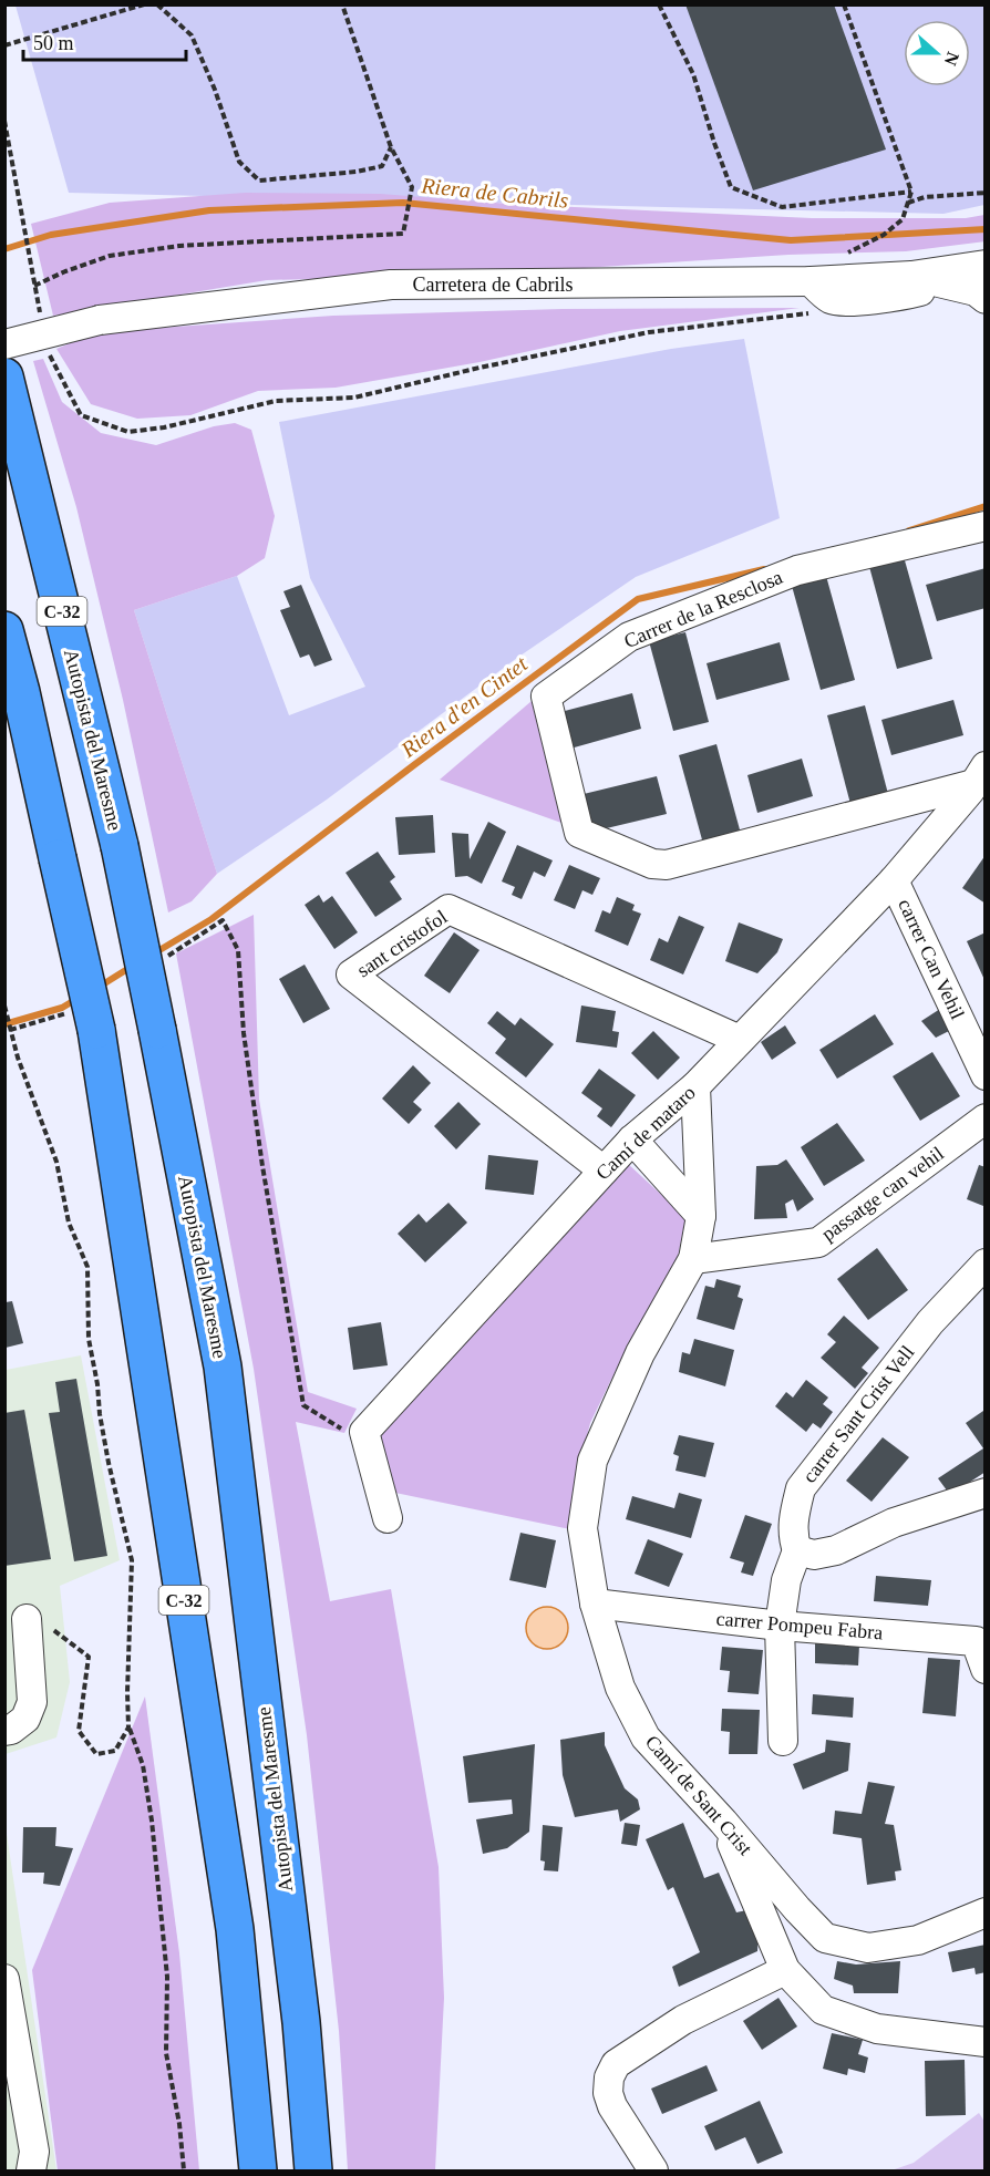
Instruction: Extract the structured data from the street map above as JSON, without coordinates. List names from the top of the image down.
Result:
{
  "streets": {
    "highway": ["C-32", "Autopista del Maresme"],
    "street": [
      "Carretera de Cabrils",
      "Carrer de la Resclosa",
      "sant cristofol",
      "carrer Can Vehil",
      "Camí de mataro",
      "passatge can vehil",
      "carrer Sant Crist Vell",
      "carrer Pompeu Fabra",
      "Camí de Sant Crist"
    ]
  },
  "crossings": [
    ["Carrer de la Resclosa", "Camí de mataro"],
    ["sant cristofol", "Camí de mataro"],
    ["carrer Can Vehil", "Camí de mataro"],
    ["Camí de mataro", "Camí de Sant Crist"],
    ["passatge can vehil", "Camí de Sant Crist"],
    ["carrer Pompeu Fabra", "Camí de Sant Crist"]
  ],
  "water": ["Riera de Cabrils", "Riera d'en Cintet"],
  "scale_bar": "50 m",
  "north": "right"
}
